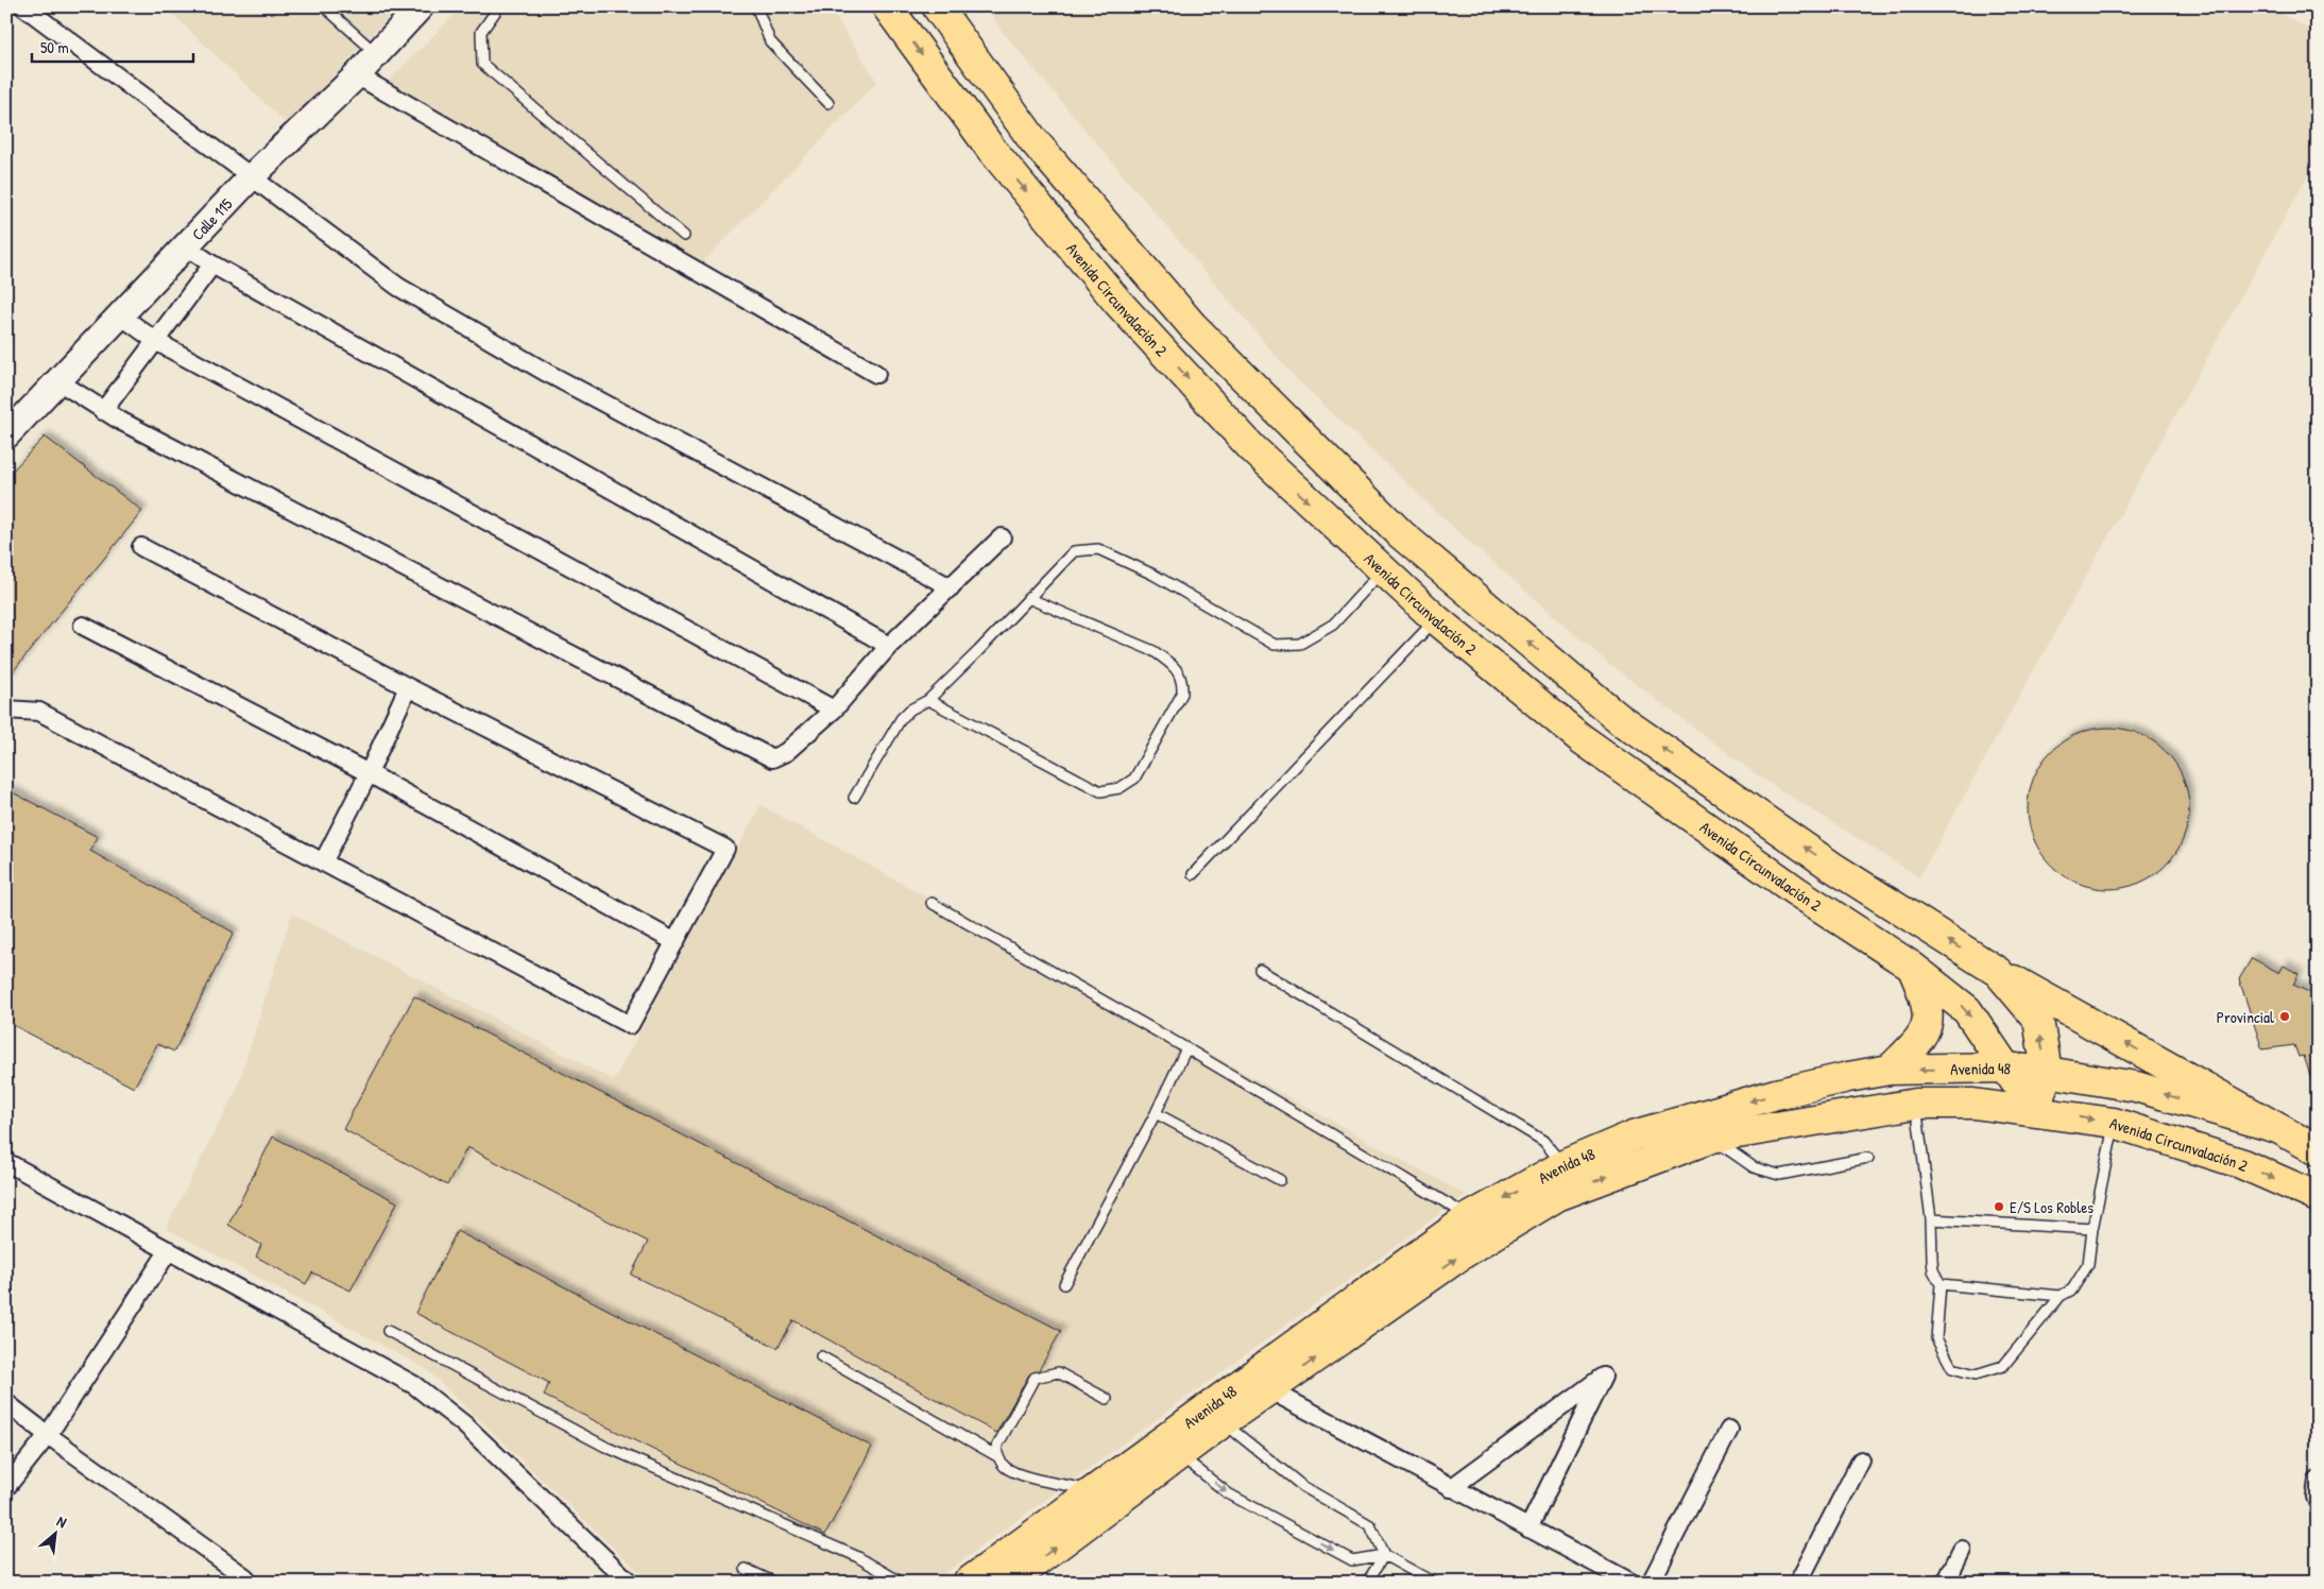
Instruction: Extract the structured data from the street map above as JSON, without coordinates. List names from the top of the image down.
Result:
{
  "streets": {
    "highway": ["Avenida Circunvalación 2", "Avenida 48"],
    "street": ["Calle 115"]
  },
  "crossings": [
    ["Avenida Circunvalación 2", "Avenida 48"]
  ],
  "places": ["Provincial", "E/S Los Robles"],
  "scale_bar": "50 m",
  "north": "top right"
}
